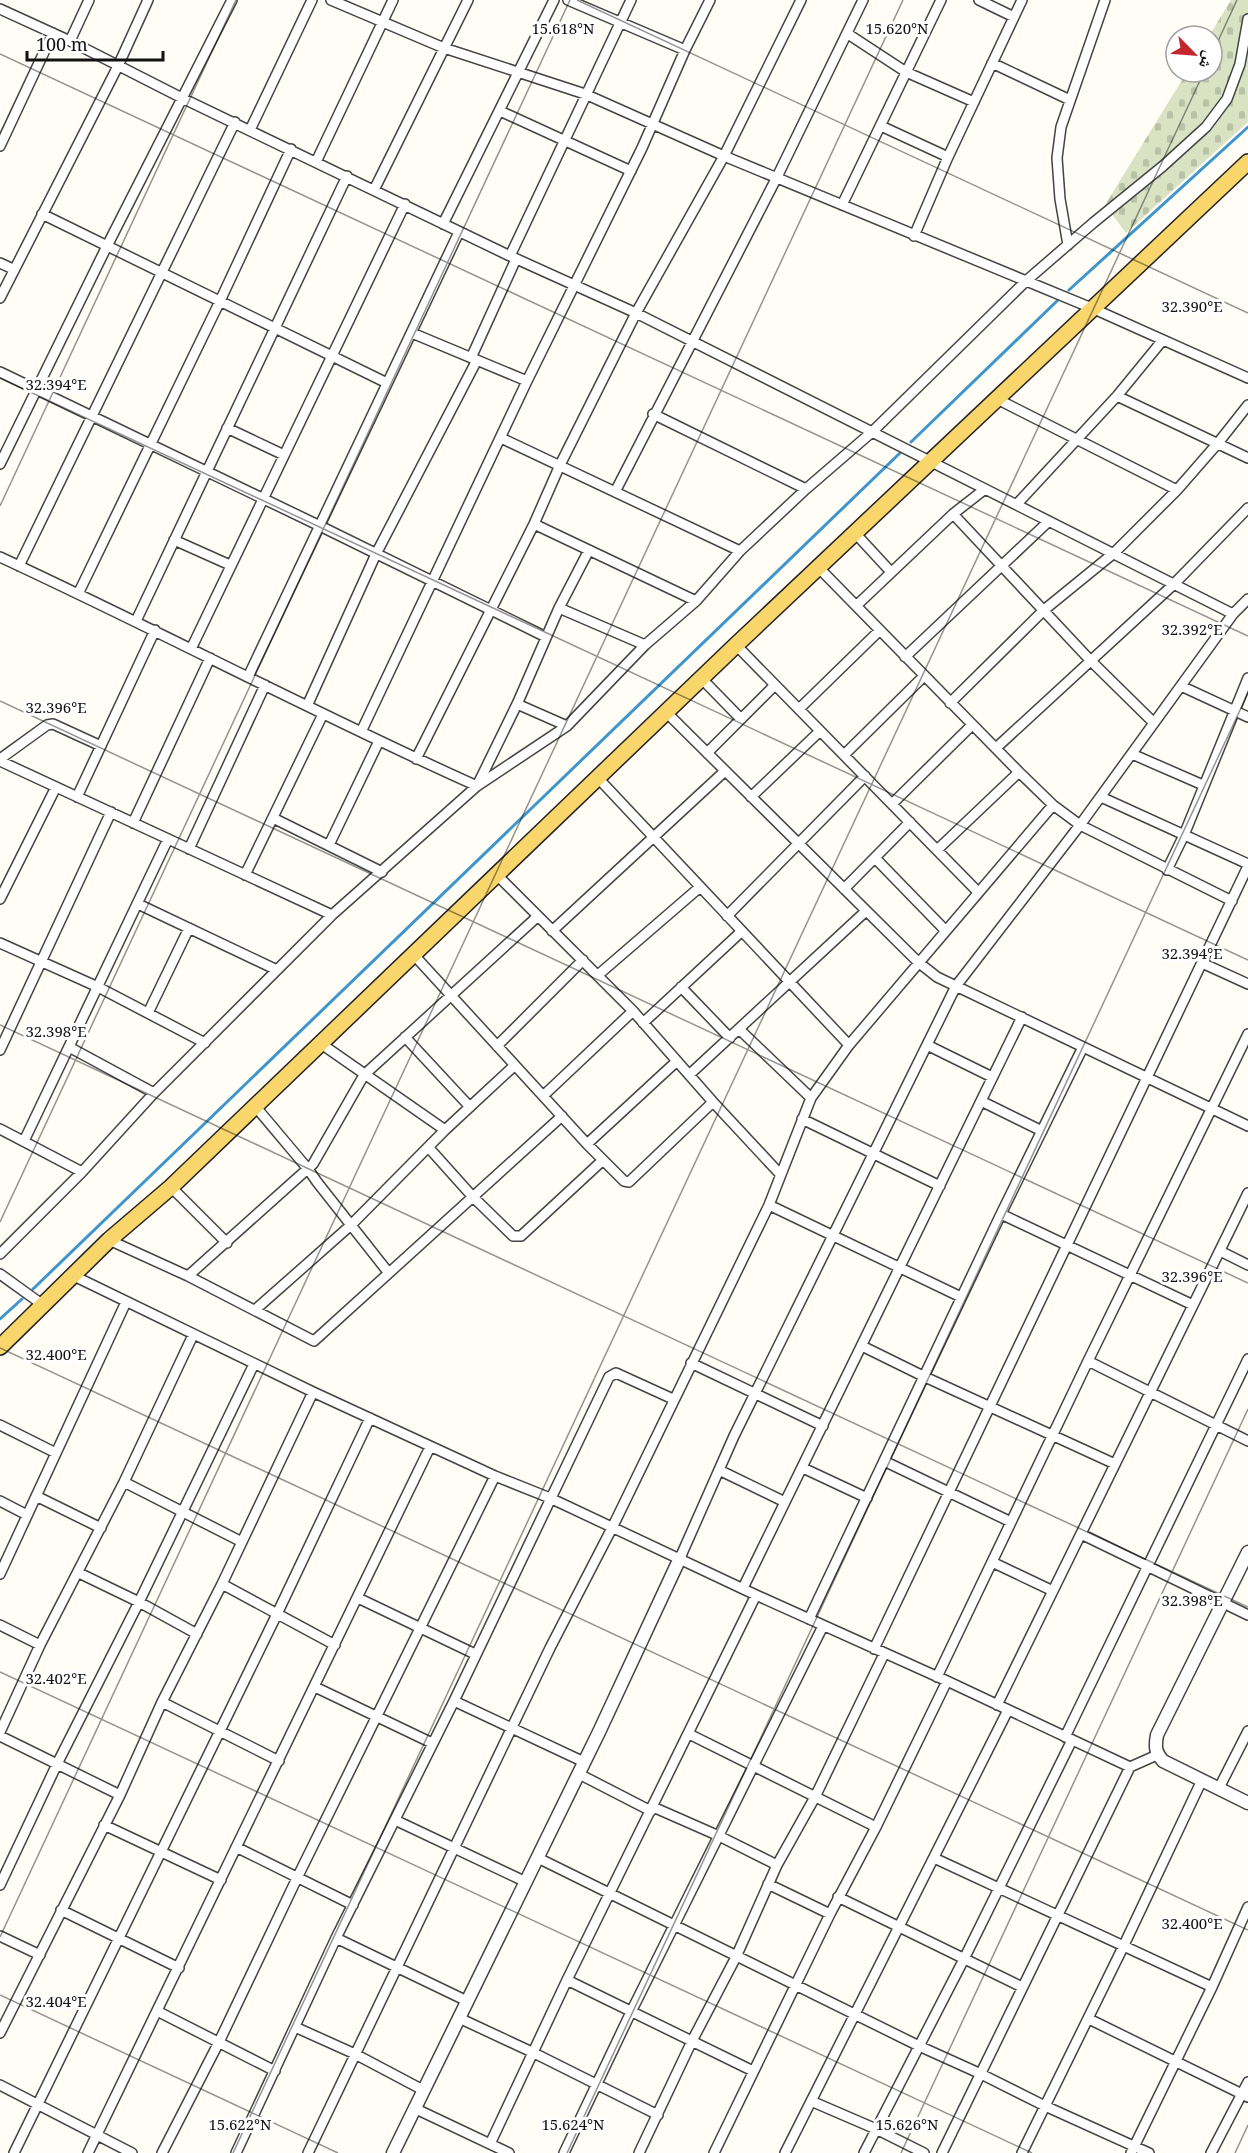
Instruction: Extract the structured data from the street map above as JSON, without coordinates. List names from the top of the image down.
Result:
{
  "scale_bar": "100 m",
  "north": "bottom right",
  "coordinates": [
    "15.618°N",
    "15.620°N",
    "32.390°E",
    "32.394°E",
    "32.392°E",
    "32.396°E",
    "32.398°E",
    "32.400°E",
    "32.402°E",
    "32.404°E",
    "15.622°N",
    "15.624°N",
    "15.626°N"
  ]
}
